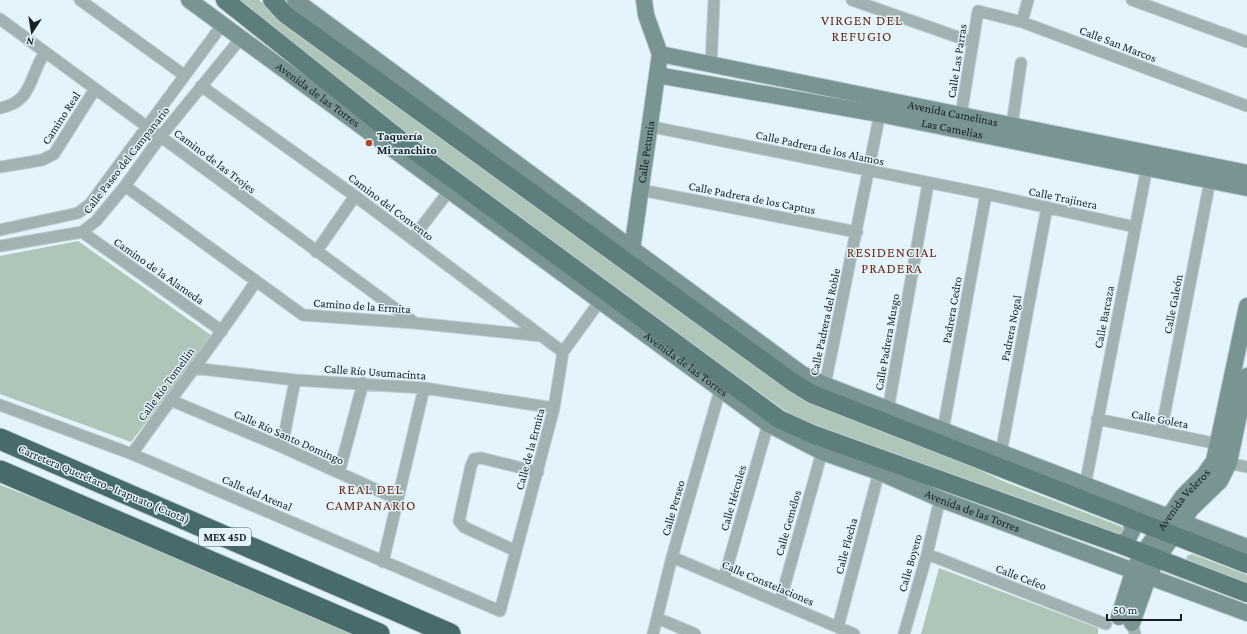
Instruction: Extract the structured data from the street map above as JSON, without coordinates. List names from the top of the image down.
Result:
{
  "streets": {
    "highway": ["Carretera Querétaro - Irapuato (Cuota)", "MEX 45D"],
    "main road": ["Avenida de las Torres"],
    "street": [
      "Calle San Marcos",
      "Calle Las Parras",
      "Avenida Camelinas",
      "Camino Real",
      "Las Camelias",
      "Calle Padrera de los Alamos",
      "Calle Petunia",
      "Calle Paseo del Campanario",
      "Camino de las Trojes",
      "Calle Padrera de los Captus",
      "Calle Trajinera",
      "Camino del Convento",
      "Camino de la Alameda",
      "Calle Galeón",
      "Camino de la Ermita",
      "Padrera Cedro",
      "Calle Barcaza",
      "Calle Padrera del Roble",
      "Padrera Nogal",
      "Calle Padrera Musgo",
      "Calle Río Usumacinta",
      "Calle Río Tomellin",
      "Calle Goleta",
      "Calle Río Santo Domingo",
      "Calle de la Ermita",
      "Calle del Arenal",
      "Calle Hércules",
      "Avenida Veleros",
      "Calle Perseo",
      "Calle Gemélos",
      "Calle Flecha",
      "Calle Boyero",
      "Calle Cefeo",
      "Calle Constelaciones"
    ]
  },
  "crossings": [
    ["Calle San Marcos", "Calle Las Parras"],
    ["Calle Las Parras", "Avenida Camelinas"],
    ["Avenida de las Torres", "Calle Paseo del Campanario"],
    ["Avenida de las Torres", "Calle de la Ermita"],
    ["Avenida de las Torres", "Calle Hércules"],
    ["Avenida de las Torres", "Avenida Veleros"],
    ["Avenida de las Torres", "Calle Perseo"],
    ["Avenida de las Torres", "Calle Gemélos"],
    ["Avenida de las Torres", "Calle Flecha"],
    ["Avenida de las Torres", "Calle Boyero"],
    ["Avenida Camelinas", "Las Camelias"],
    ["Avenida Camelinas", "Calle Petunia"],
    ["Avenida Camelinas", "Calle Barcaza"],
    ["Avenida Camelinas", "Calle Padrera del Roble"],
    ["Camino Real", "Camino de las Trojes"],
    ["Las Camelias", "Calle Petunia"],
    ["Las Camelias", "Calle Galeón"],
    ["Las Camelias", "Calle Barcaza"],
    ["Las Camelias", "Calle Padrera del Roble"],
    ["Calle Padrera de los Alamos", "Calle Petunia"],
    ["Calle Padrera de los Alamos", "Calle Trajinera"],
    ["Calle Padrera de los Alamos", "Padrera Cedro"],
    ["Calle Padrera de los Alamos", "Calle Padrera del Roble"],
    ["Calle Padrera de los Alamos", "Calle Padrera Musgo"],
    ["Calle Petunia", "Calle Padrera de los Captus"],
    ["Calle Paseo del Campanario", "Camino de las Trojes"],
    ["Calle Paseo del Campanario", "Camino del Convento"],
    ["Calle Paseo del Campanario", "Camino de la Alameda"],
    ["Calle Paseo del Campanario", "Camino de la Ermita"],
    ["Camino de las Trojes", "Camino de la Ermita"],
    ["Calle Padrera de los Captus", "Calle Padrera del Roble"],
    ["Calle Trajinera", "Padrera Cedro"],
    ["Calle Trajinera", "Calle Barcaza"],
    ["Calle Trajinera", "Padrera Nogal"],
    ["Camino del Convento", "Camino de la Ermita"],
    ["Camino del Convento", "Calle de la Ermita"],
    ["Camino de la Alameda", "Calle Río Tomellin"],
    ["Calle Galeón", "Calle Goleta"],
    ["Camino de la Ermita", "Calle Río Tomellin"],
    ["Calle Barcaza", "Calle Goleta"],
    ["Calle Río Usumacinta", "Calle Río Tomellin"],
    ["Calle Río Usumacinta", "Calle de la Ermita"],
    ["Calle Río Tomellin", "Calle Río Santo Domingo"],
    ["Calle Río Tomellin", "Calle del Arenal"],
    ["Calle Goleta", "Avenida Veleros"],
    ["Calle de la Ermita", "Calle del Arenal"],
    ["Calle Hércules", "Calle Constelaciones"],
    ["Avenida Veleros", "Calle Cefeo"],
    ["Calle Perseo", "Calle Constelaciones"],
    ["Calle Gemélos", "Calle Constelaciones"],
    ["Calle Flecha", "Calle Constelaciones"],
    ["Calle Boyero", "Calle Cefeo"]
  ],
  "districts": ["VIRGEN DEL REFUGIO", "RESIDENCIAL PRADERA", "REAL DEL CAMPANARIO"],
  "places": ["Taquería Mi ranchito"],
  "scale_bar": "50 m",
  "north": "bottom"
}
